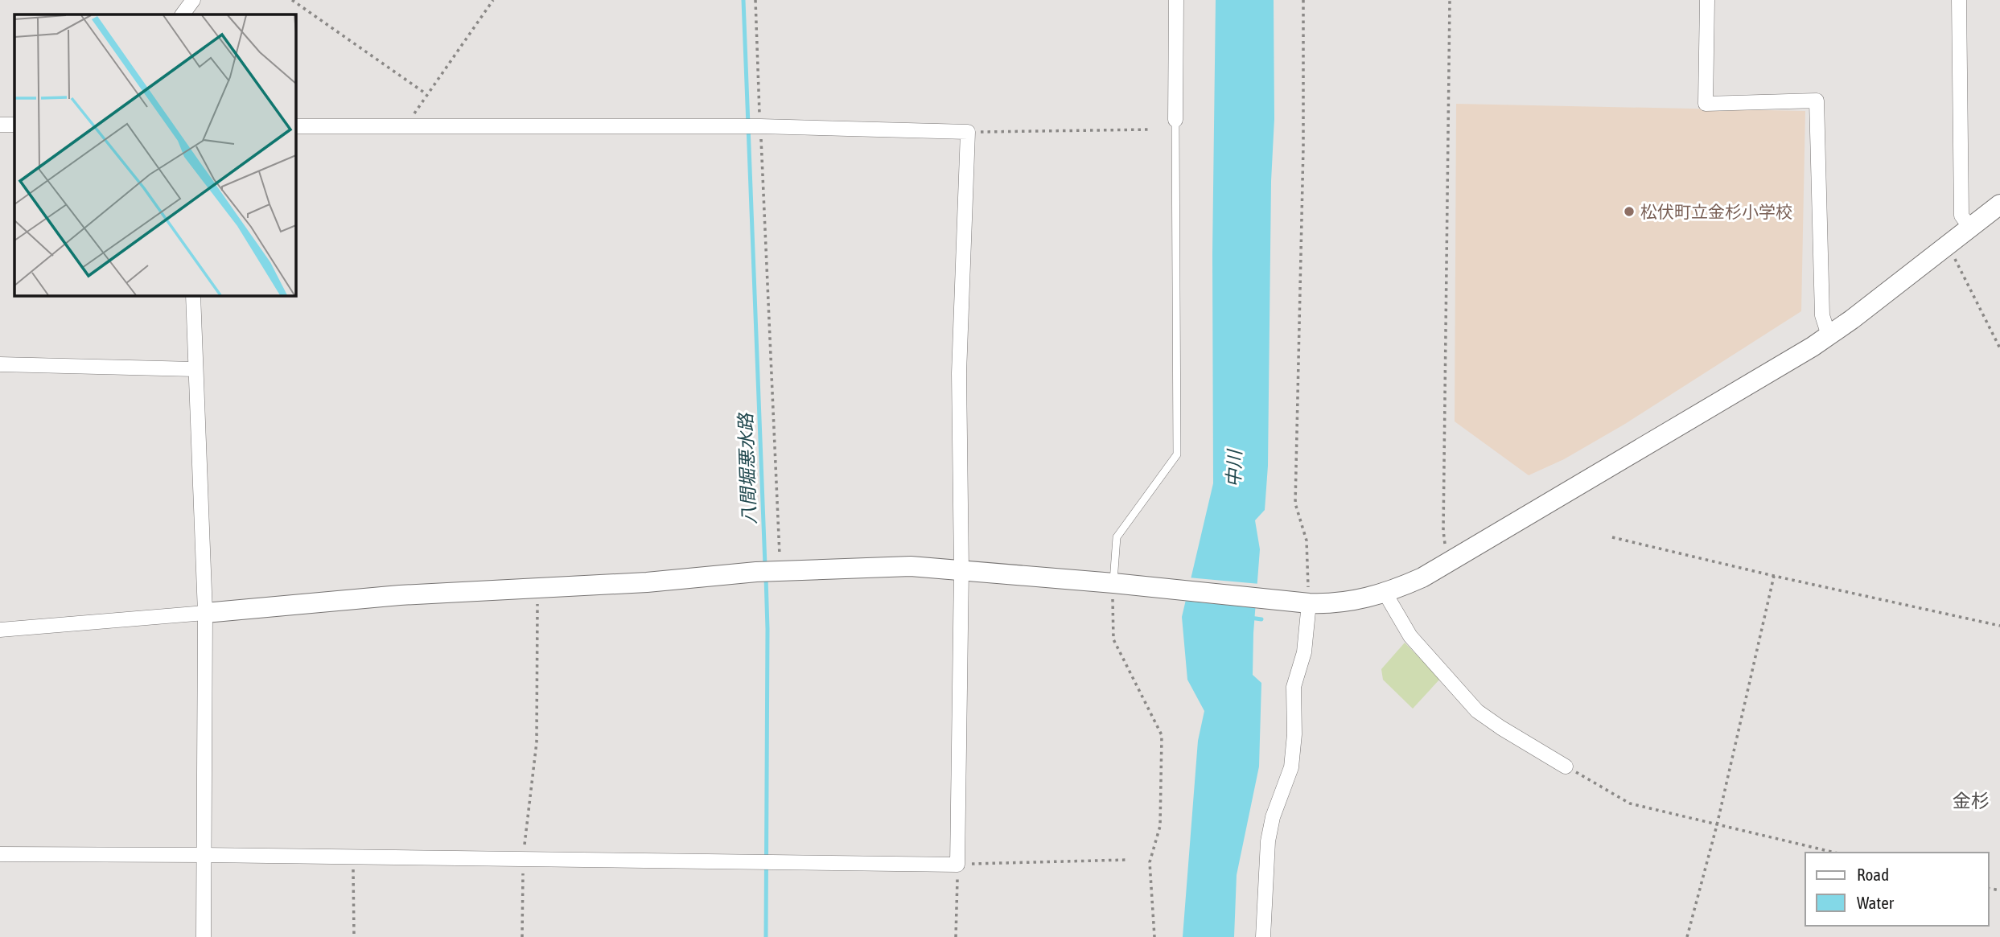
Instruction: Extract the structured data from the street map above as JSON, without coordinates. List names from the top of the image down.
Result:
{
  "districts": ["金杉"],
  "water": ["八間堀悪水路", "中川"],
  "places": ["松伏町立金杉小学校"],
  "legend": ["Road", "Water"]
}
